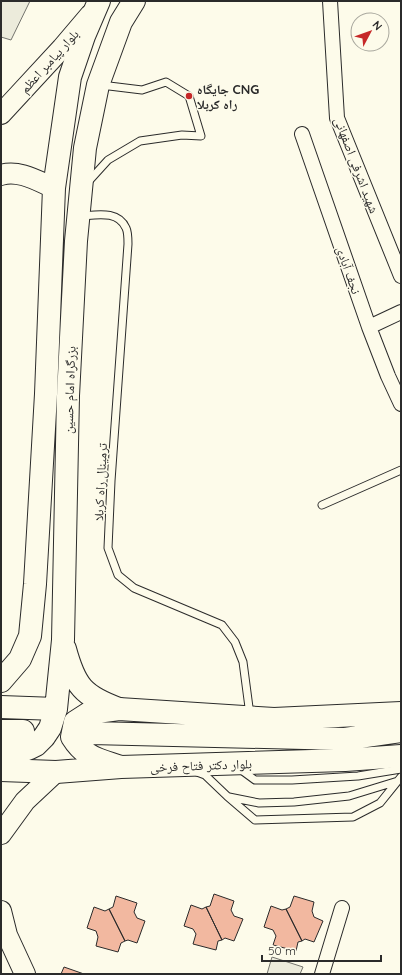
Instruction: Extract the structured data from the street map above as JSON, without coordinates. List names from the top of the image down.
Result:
{
  "streets": {
    "main road": ["بلوار پیامبر اعظم", "بزرگراه امام حسین", "بلوار دکتر فتاح فرخی"],
    "street": ["شهید اشرفی اصفهانی", "نجف آبادی"],
    "lane": ["ترمینال راه کربلا"]
  },
  "crossings": [
    ["بلوار پیامبر اعظم", "بزرگراه امام حسین"],
    ["بزرگراه امام حسین", "ترمینال راه کربلا"]
  ],
  "places": ["جایگاه CNG راه کربلا"],
  "scale_bar": "50 m",
  "north": "top right"
}
